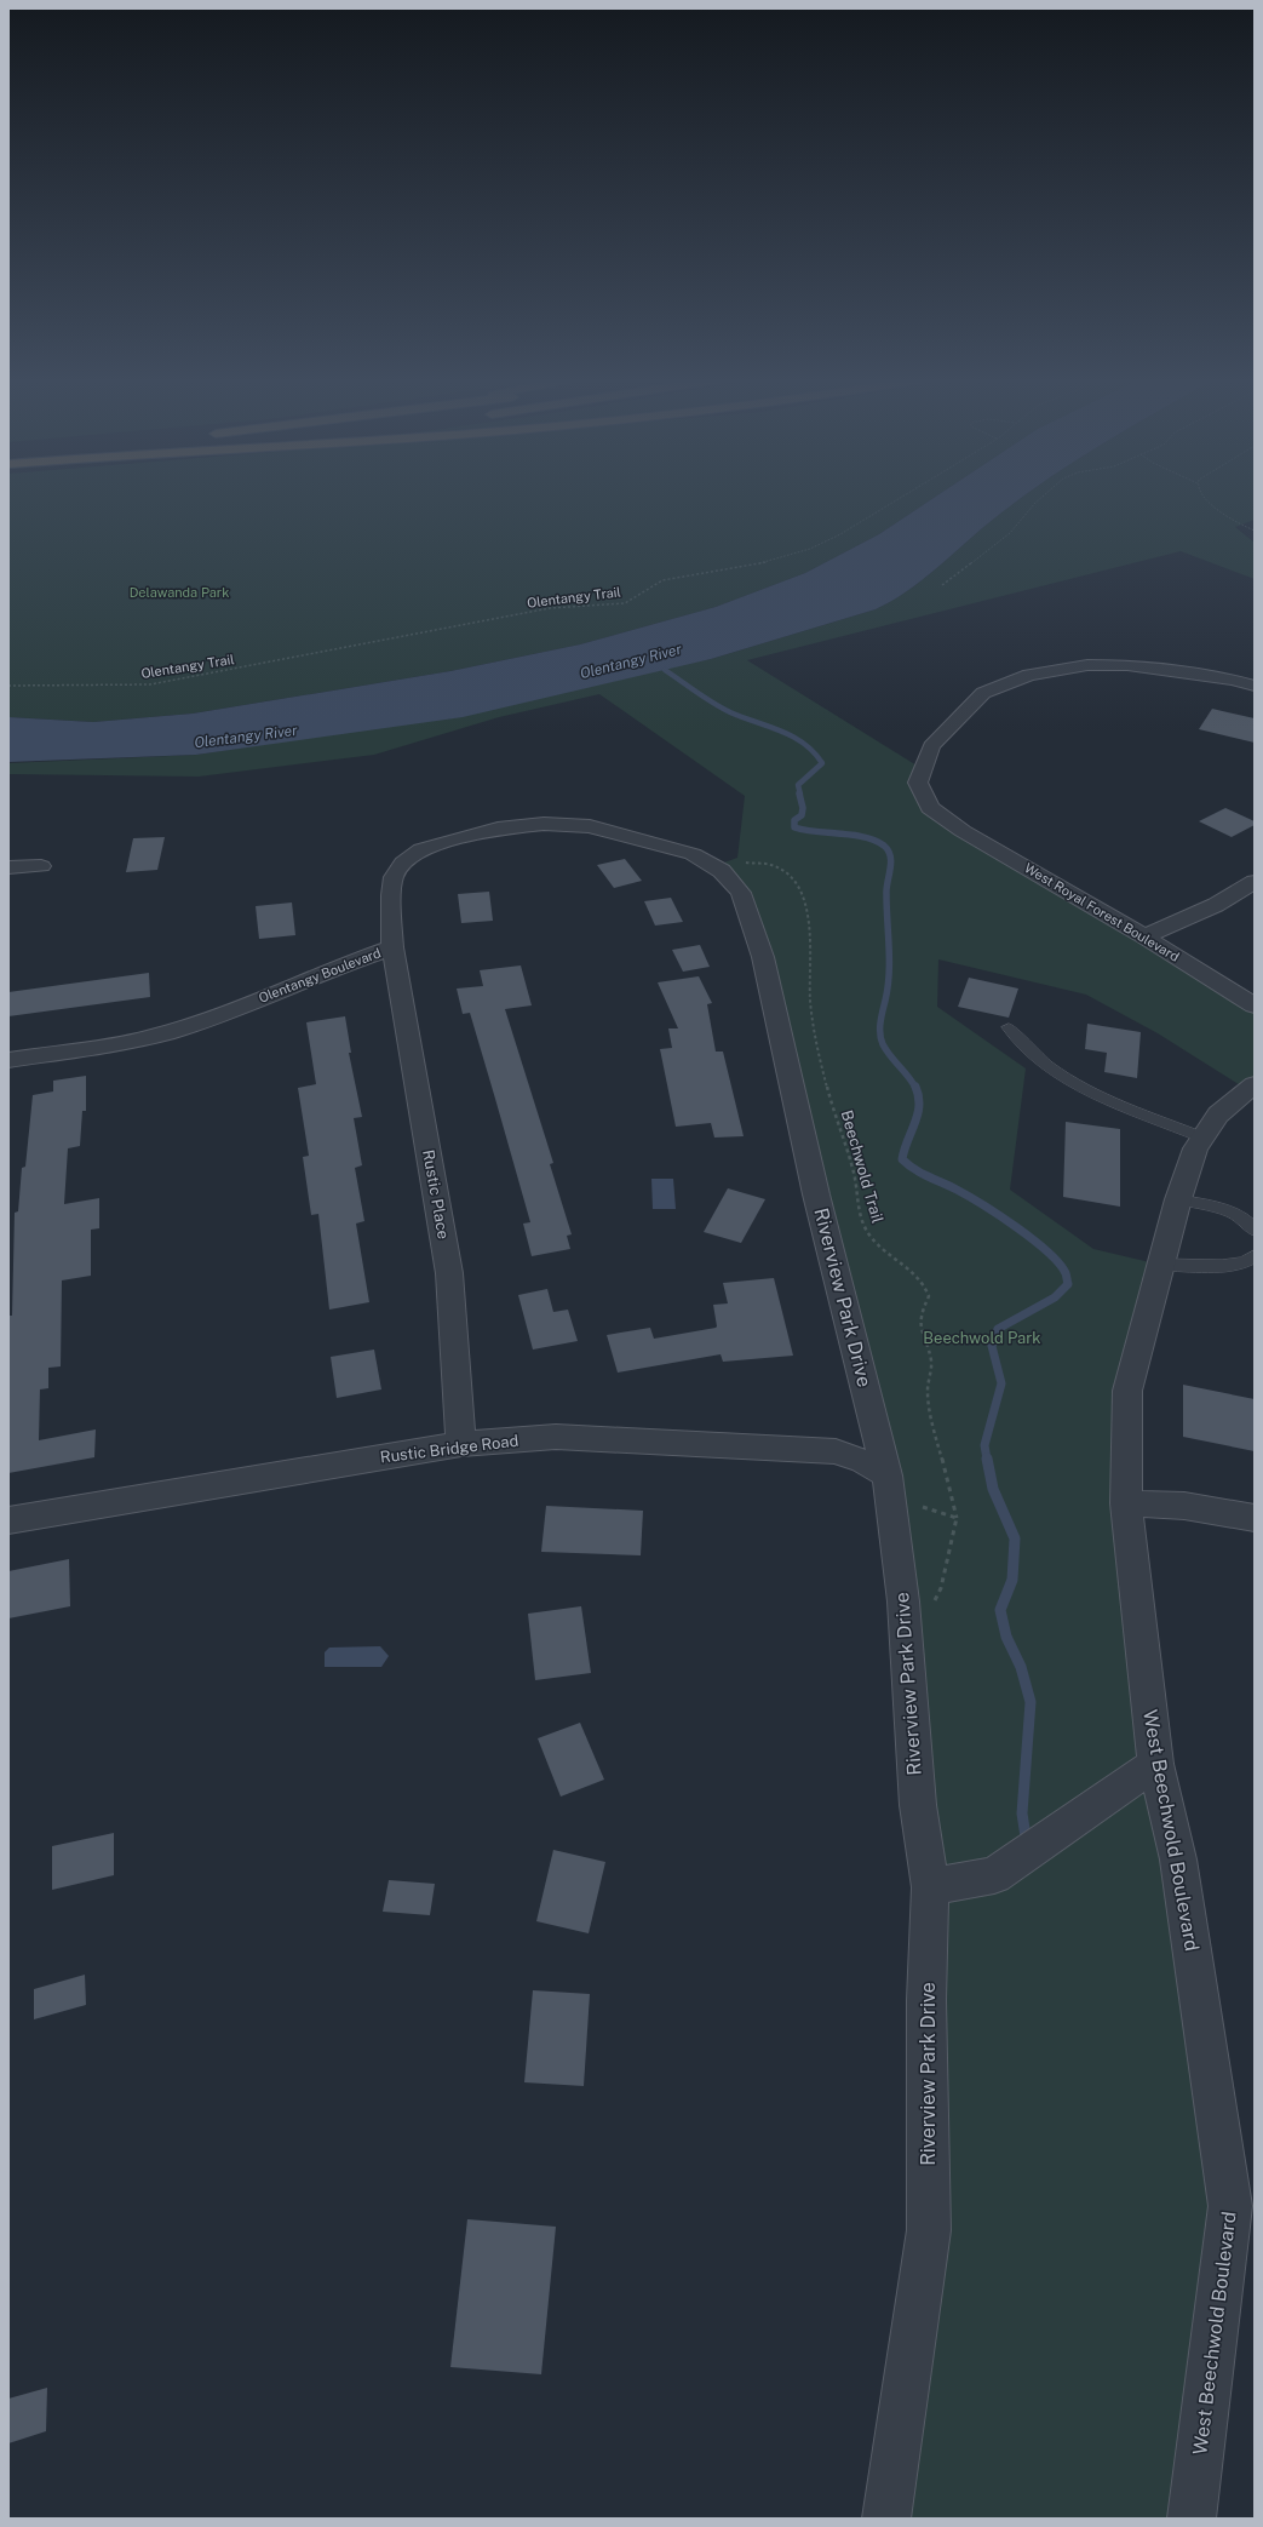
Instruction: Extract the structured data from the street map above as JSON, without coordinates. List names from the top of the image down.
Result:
{
  "streets": {
    "street": [
      "West Royal Forest Boulevard",
      "Olentangy Boulevard",
      "Rustic Place",
      "Riverview Park Drive",
      "Rustic Bridge Road",
      "West Beechwold Boulevard"
    ],
    "path": ["Olentangy Trail", "Beechwold Trail"]
  },
  "crossings": [
    ["Olentangy Boulevard", "Beechwold Trail"],
    ["Olentangy Boulevard", "Rustic Place"],
    ["Olentangy Boulevard", "Riverview Park Drive"],
    ["Beechwold Trail", "Riverview Park Drive"],
    ["Rustic Place", "Rustic Bridge Road"],
    ["Riverview Park Drive", "Rustic Bridge Road"]
  ],
  "water": ["Olentangy River"],
  "parks": ["Delawanda Park", "Beechwold Park"]
}
